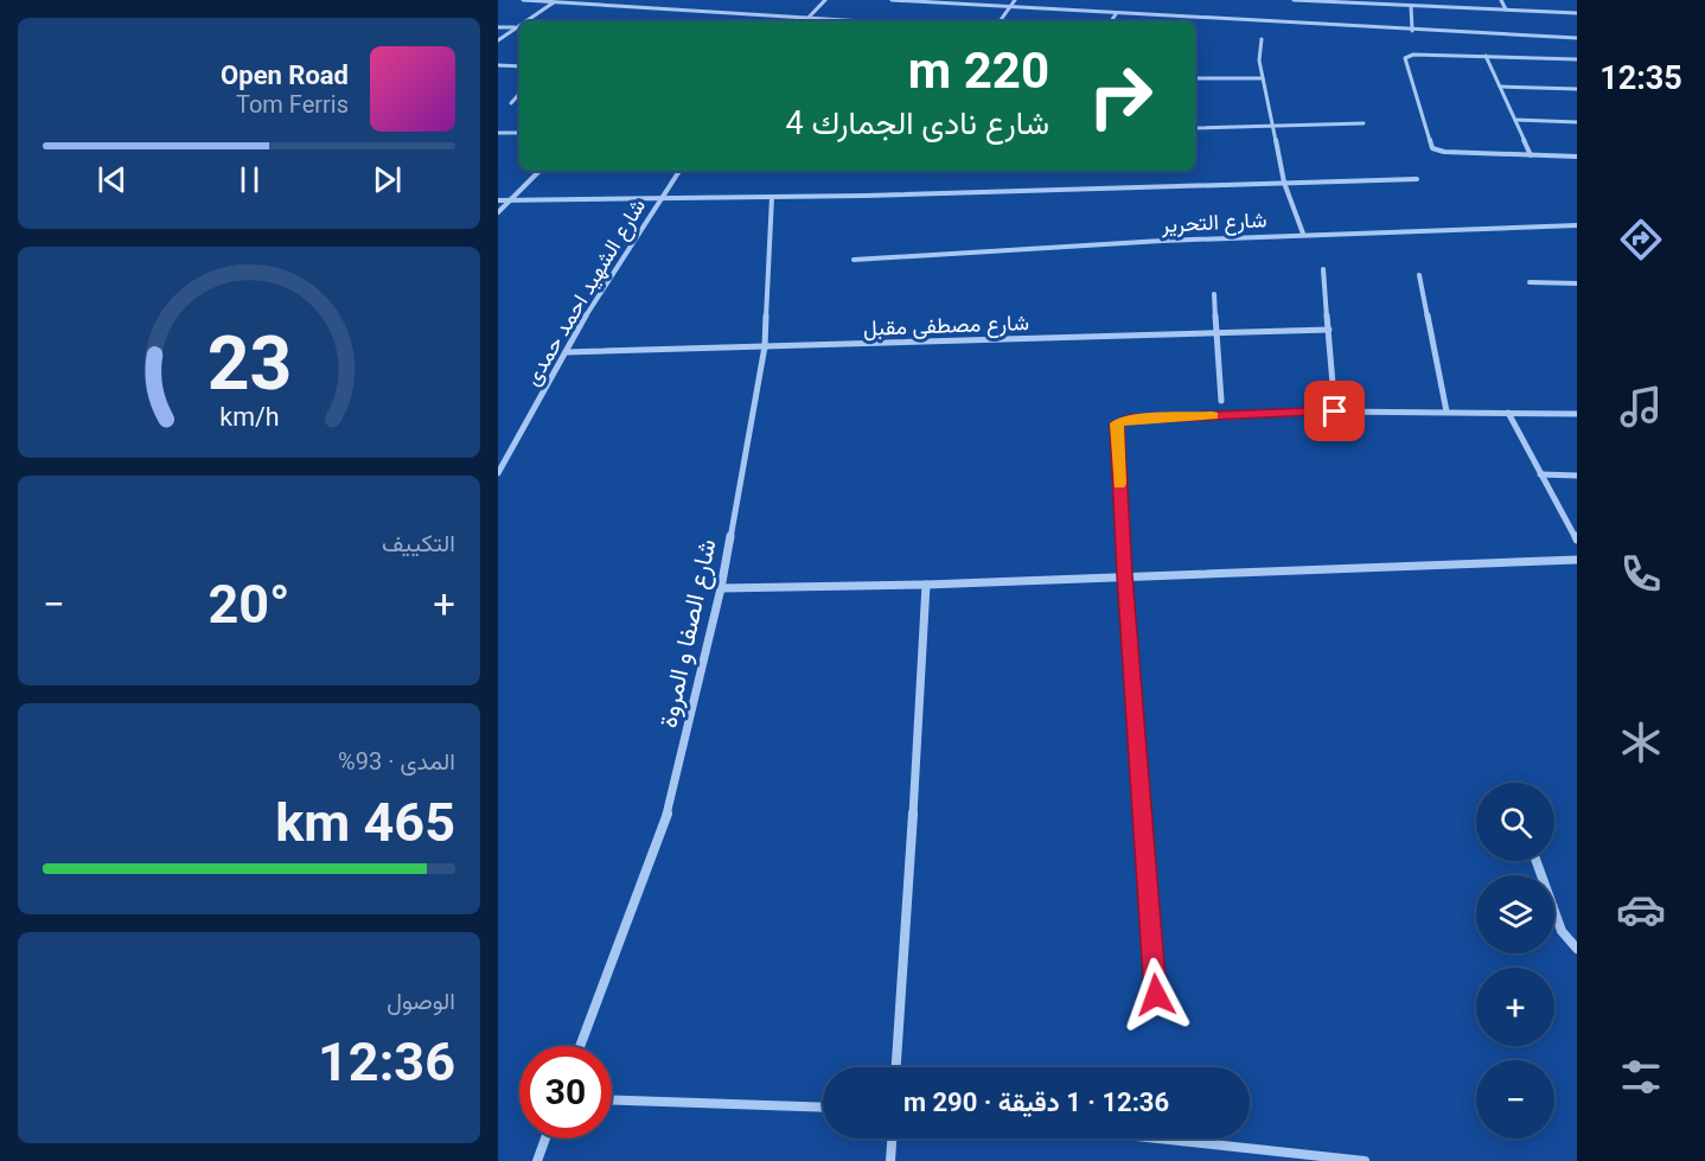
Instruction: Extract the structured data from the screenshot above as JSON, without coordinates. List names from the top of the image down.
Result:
{
  "streets": {
    "street": [
      "شارع التحرير",
      "شارع الشهيد احمد حمدى",
      "شارع مصطفى مقبل",
      "شارع الصفا و المروة"
    ]
  },
  "crossings": [
    ["شارع الشهيد احمد حمدى", "شارع مصطفى مقبل"],
    ["شارع مصطفى مقبل", "شارع الصفا و المروة"]
  ],
  "page": {
    "tabs": "12:35",
    "turn": ["220 m", "شارع نادى الجمارك 4"],
    "song": ["Open Road", "Tom Ferris"],
    "tile": [
      "التكييف",
      ["المدى · 93%", "465 km"],
      ["الوصول", "12:36"]
    ],
    "heat": ["−", "20°", "+"],
    "map_buttons": ["+", "−"],
    "limit": "30",
    "trip": "12:36 · 1 دقيقة · 290 m",
    "gauge": ["23", "km/h"]
  }
}
